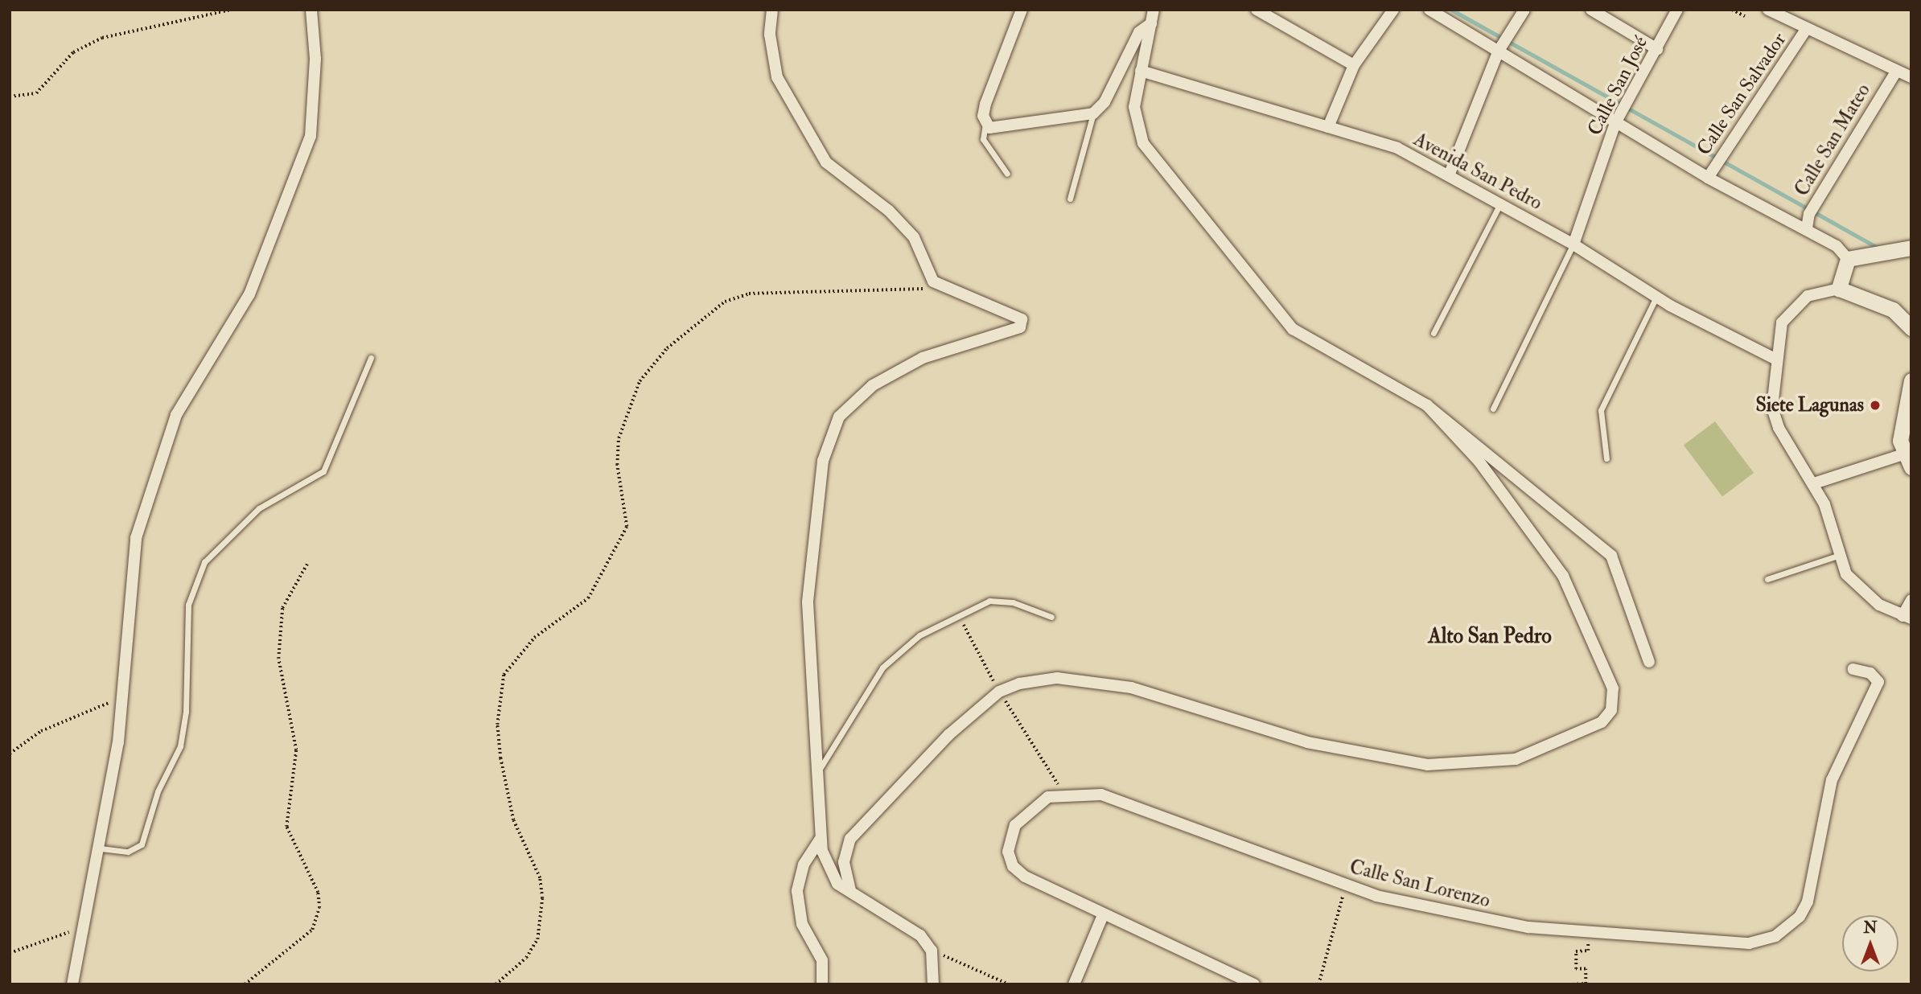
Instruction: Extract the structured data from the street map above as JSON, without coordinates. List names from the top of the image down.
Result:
{
  "streets": {
    "street": [
      "Calle San José",
      "Calle San Salvador",
      "Calle San Mateo",
      "Avenida San Pedro",
      "Calle San Lorenzo"
    ]
  },
  "crossings": [
    ["Calle San José", "Avenida San Pedro"]
  ],
  "districts": ["Alto San Pedro"],
  "places": ["Siete Lagunas"],
  "north": "top"
}
